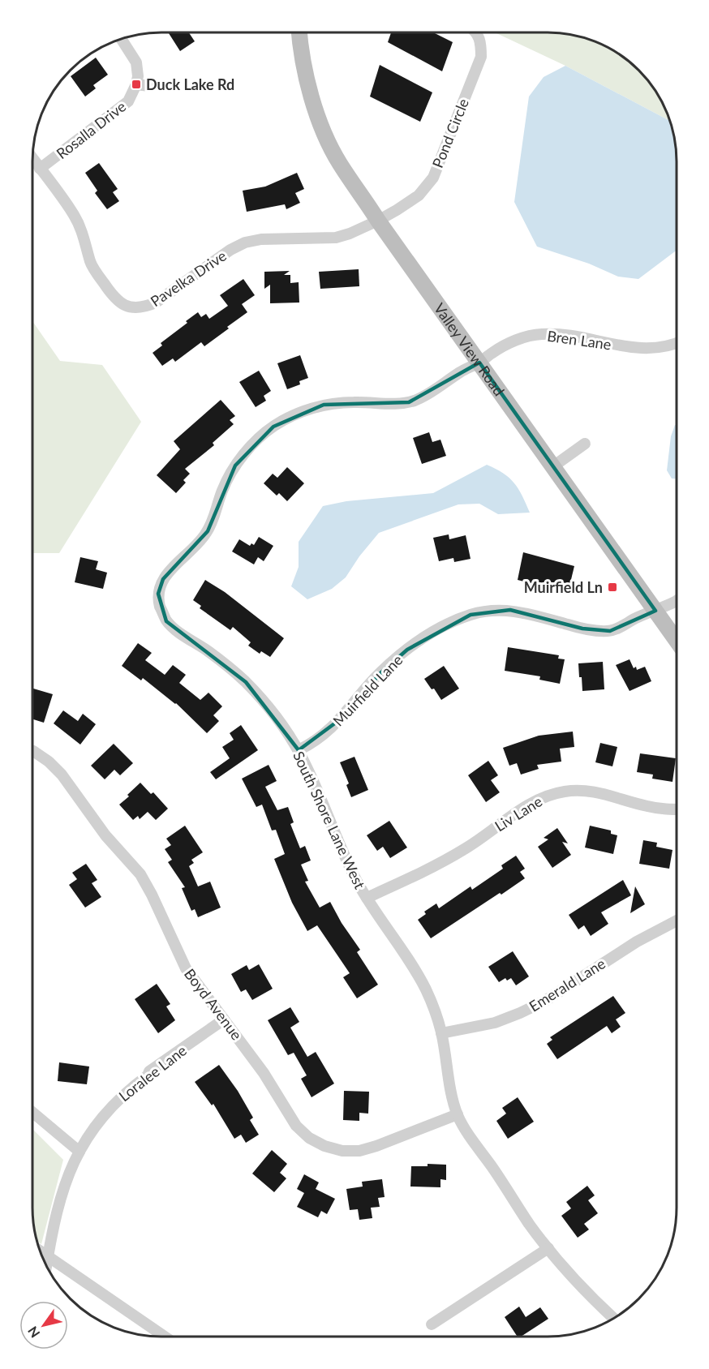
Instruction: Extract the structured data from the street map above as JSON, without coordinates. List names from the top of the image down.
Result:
{
  "streets": {
    "street": [
      "Rosalla Drive",
      "Pond Circle",
      "Pavelka Drive",
      "Bren Lane",
      "Valley View Road",
      "Muirfield Lane",
      "Liv Lane",
      "South Shore Lane West",
      "Emerald Lane",
      "Boyd Avenue",
      "Loralee Lane"
    ]
  },
  "crossings": [
    ["Rosalla Drive", "Pavelka Drive"],
    ["Pond Circle", "Pavelka Drive"],
    ["Pond Circle", "Valley View Road"],
    ["Pavelka Drive", "Valley View Road"],
    ["Bren Lane", "Valley View Road"],
    ["Bren Lane", "South Shore Lane West"],
    ["Valley View Road", "Muirfield Lane"],
    ["Valley View Road", "South Shore Lane West"],
    ["Muirfield Lane", "South Shore Lane West"],
    ["Liv Lane", "South Shore Lane West"],
    ["South Shore Lane West", "Emerald Lane"],
    ["South Shore Lane West", "Boyd Avenue"],
    ["Boyd Avenue", "Loralee Lane"]
  ],
  "places": {
    "transit": ["Duck Lake Rd", "Muirfield Ln"]
  },
  "north": "bottom left"
}
